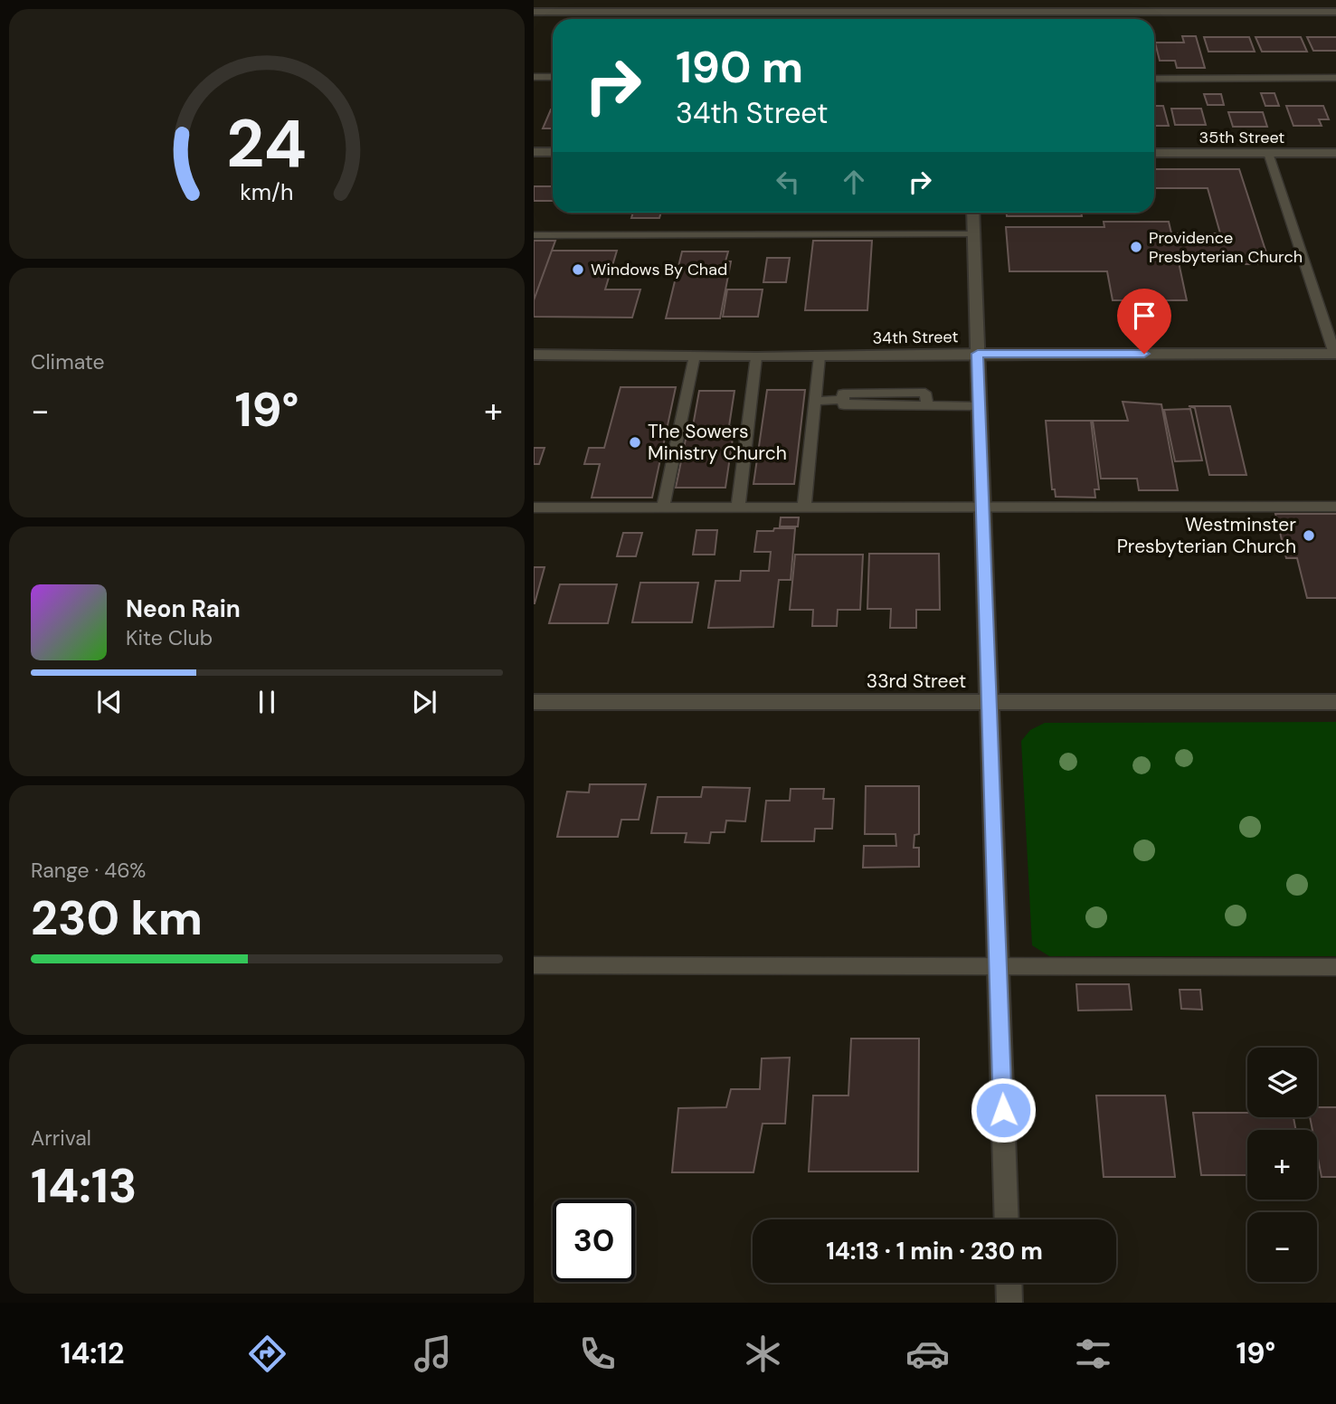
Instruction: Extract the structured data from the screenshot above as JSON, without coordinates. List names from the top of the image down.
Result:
{
  "streets": {
    "street": ["35th Street", "34th Street", "33rd Street"]
  },
  "places": [
    "Providence Presbyterian Church",
    "Windows By Chad",
    "The Sowers Ministry Church",
    "Westminster Presbyterian Church"
  ],
  "page": {
    "turn": ["190 m", "34th Street"],
    "tile": [
      "Climate",
      ["Range · 46%", "230 km"],
      ["Arrival", "14:13"]
    ],
    "heat": ["−", "19°", "+"],
    "song": ["Neon Rain", "Kite Club"],
    "map_buttons": ["+", "−"],
    "limit": "30",
    "trip": "14:13 · 1 min · 230 m",
    "tabs": ["14:12", "19°"],
    "gauge": ["24", "km/h"]
  }
}
